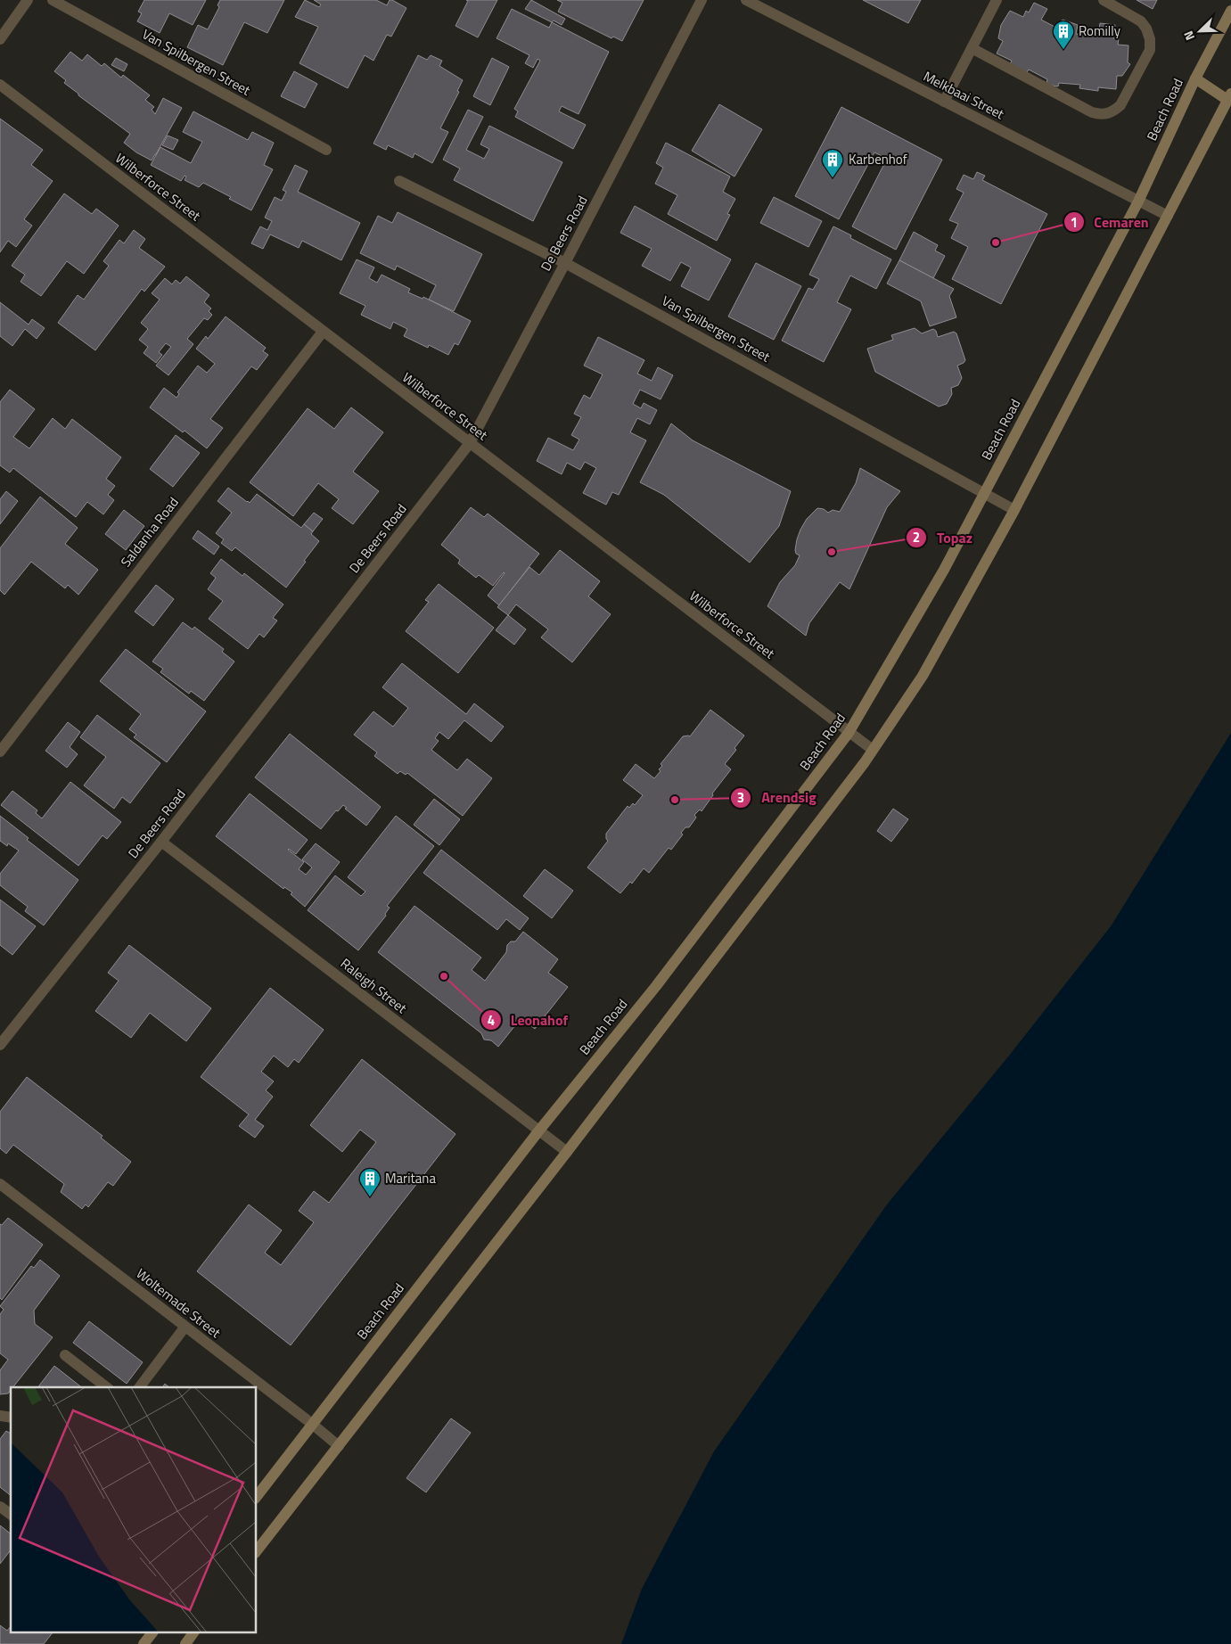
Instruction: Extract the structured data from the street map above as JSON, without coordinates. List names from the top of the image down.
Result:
{
  "streets": {
    "main road": ["Beach Road"],
    "street": [
      "Van Spilbergen Street",
      "Melkbaai Street",
      "Wilberforce Street",
      "De Beers Road",
      "Saldanha Road",
      "Raleigh Street",
      "Woltemade Street"
    ]
  },
  "crossings": [
    ["Van Spilbergen Street", "Beach Road"],
    ["Van Spilbergen Street", "De Beers Road"],
    ["Melkbaai Street", "Beach Road"],
    ["Beach Road", "Wilberforce Street"],
    ["Beach Road", "Raleigh Street"],
    ["Beach Road", "Woltemade Street"],
    ["Wilberforce Street", "De Beers Road"],
    ["Wilberforce Street", "Saldanha Road"],
    ["De Beers Road", "Raleigh Street"]
  ],
  "places": {
    "building": ["Romilly", "Karbenhof", "Maritana"],
    "other": [
      "Cemaren",
      "Topaz",
      "Arendsig",
      "Leonahof"
    ]
  },
  "north": "bottom left"
}
